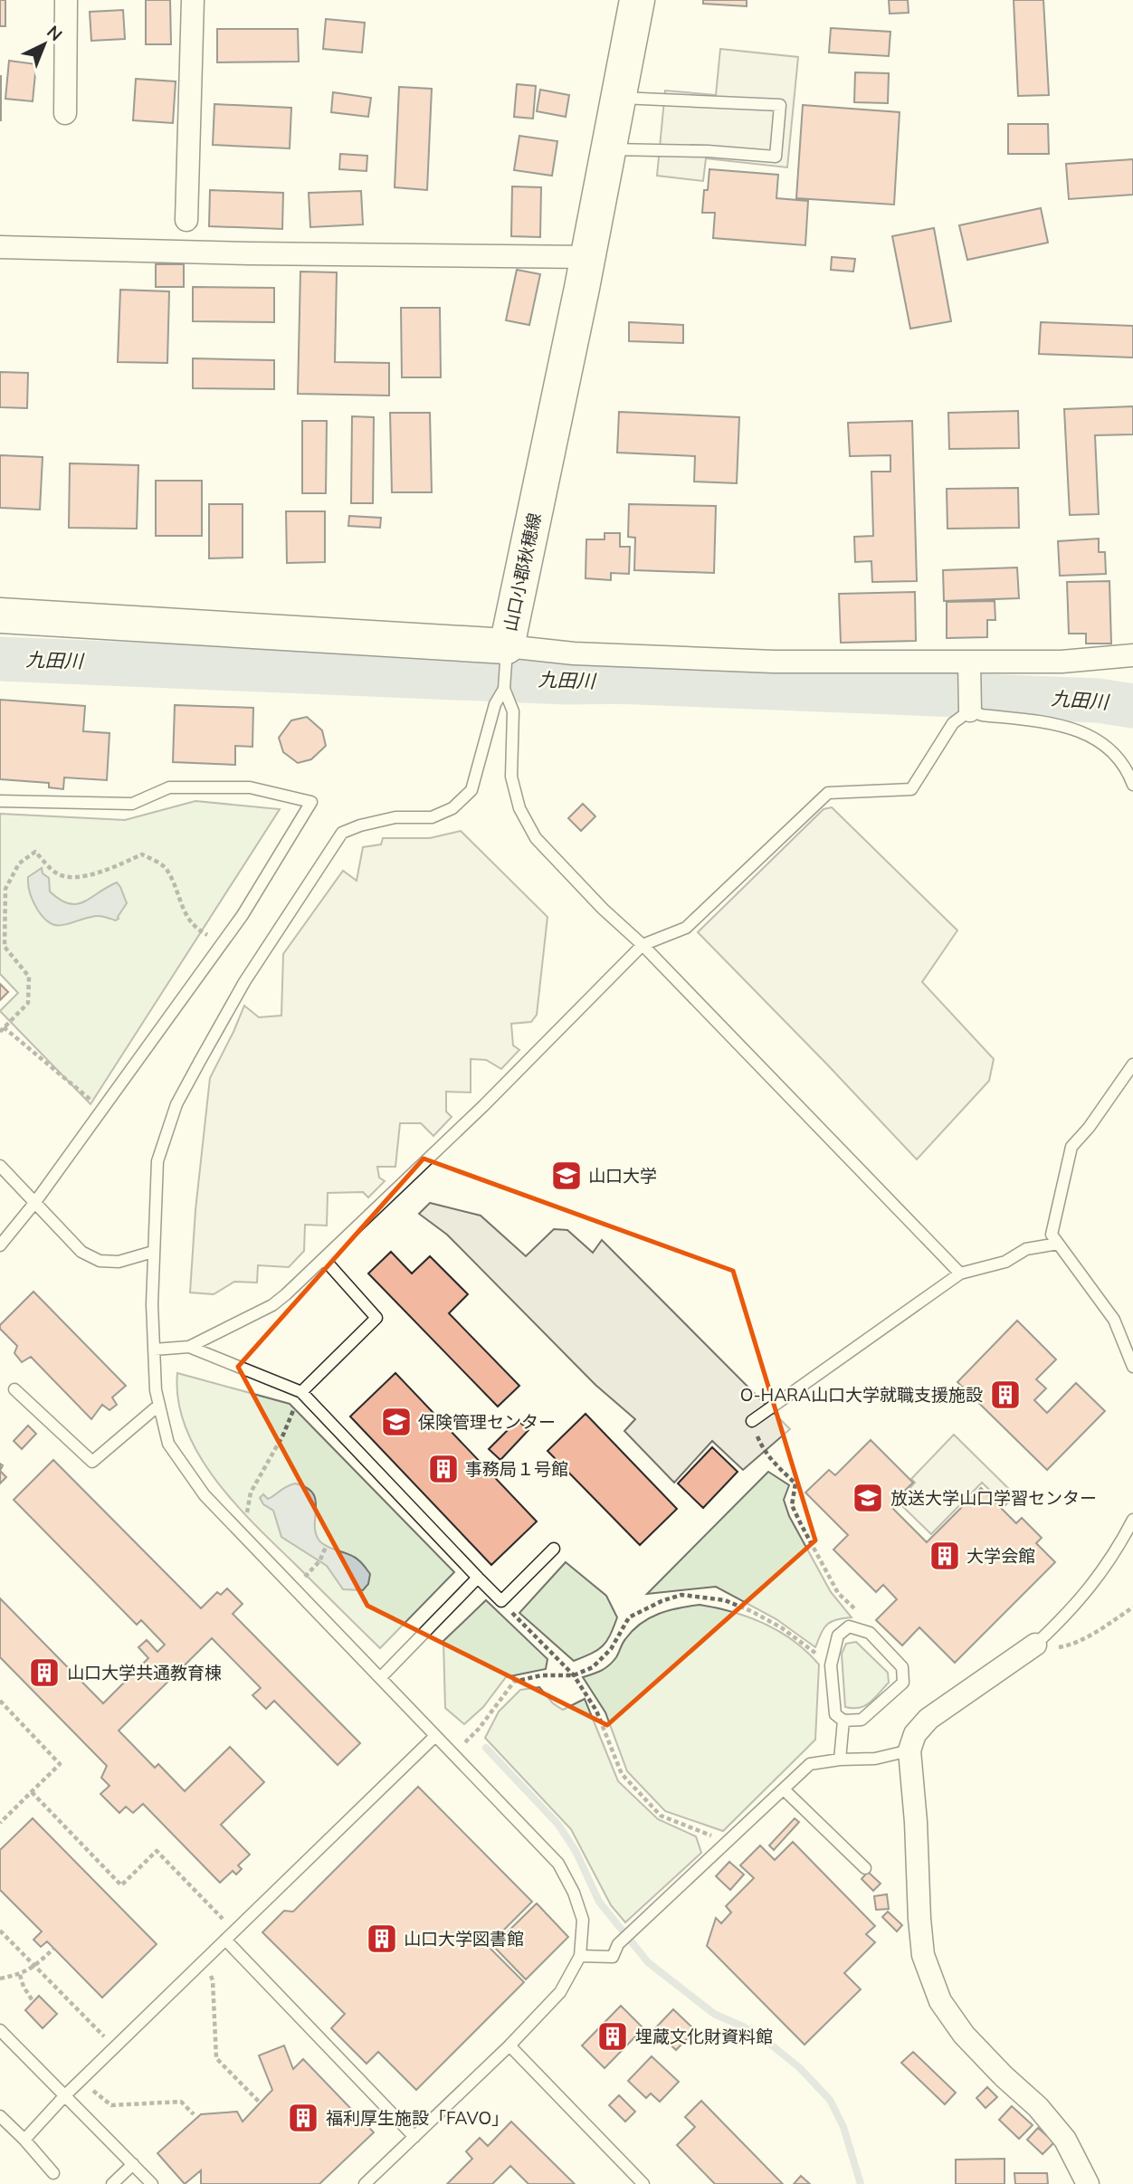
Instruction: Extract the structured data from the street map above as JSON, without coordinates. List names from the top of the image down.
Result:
{
  "streets": {
    "main road": ["山口小郡秋穂線"]
  },
  "water": ["九田川"],
  "places": {
    "school or university": ["山口大学", "保険管理センター", "放送大学山口学習センター"],
    "building": [
      "O-HARA山口大学就職支援施設",
      "事務局１号館",
      "大学会館",
      "山口大学共通教育棟",
      "山口大学図書館",
      "埋蔵文化財資料館",
      "福利厚生施設「FAVO」"
    ]
  },
  "north": "top right"
}
